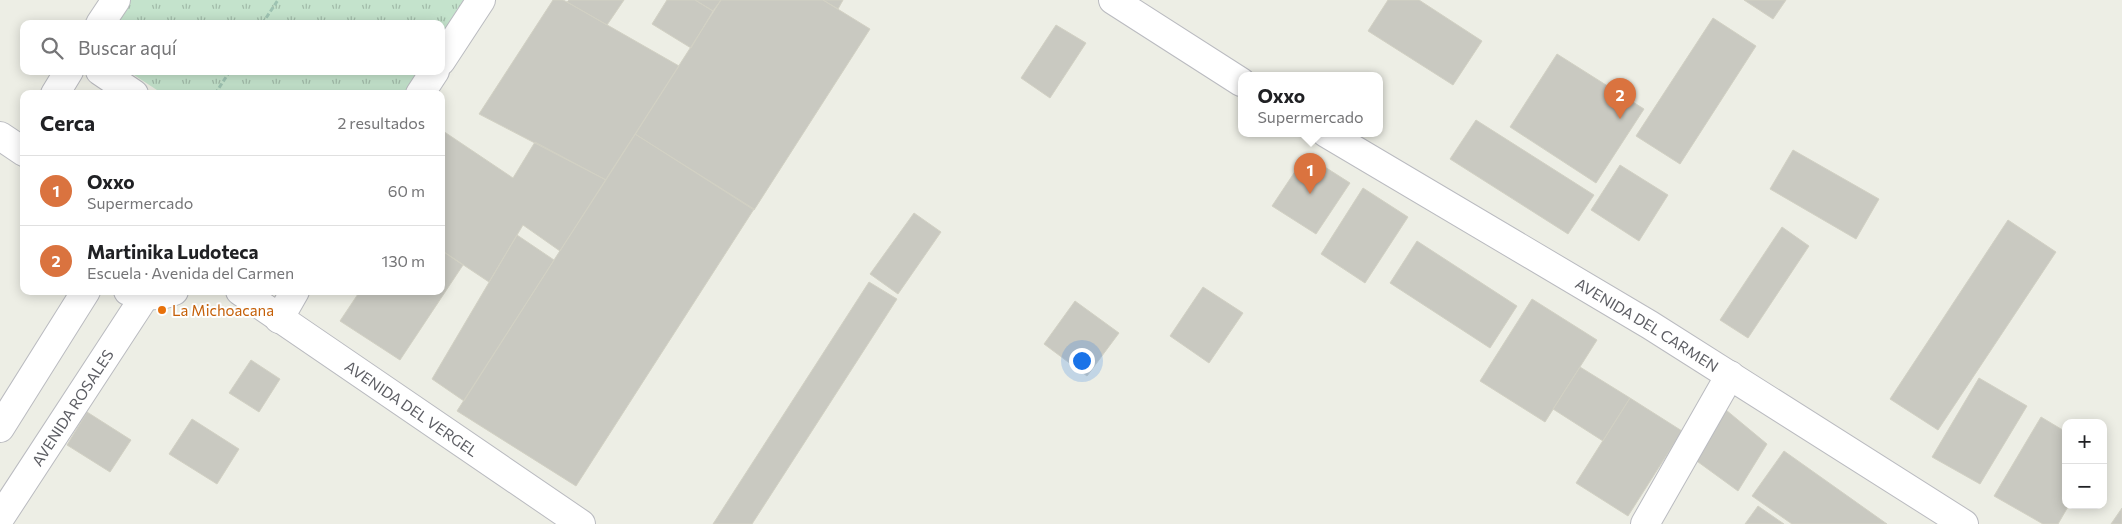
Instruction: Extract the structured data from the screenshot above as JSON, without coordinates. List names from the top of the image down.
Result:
{
  "streets": {
    "street": ["AVENIDA DEL CARMEN", "AVENIDA ROSALES", "AVENIDA DEL VERGEL"]
  },
  "places": ["La Michoacana"],
  "page": {
    "search": "Buscar aquí",
    "popup": ["Oxxo", "Supermercado"],
    "pins": ["2", "1"],
    "heading": ["Cerca", "2 resultados"],
    "list": [
      {
        "mark": "1",
        "name": "Oxxo",
        "note": "Supermercado",
        "value": "60 m"
      },
      {
        "mark": "2",
        "name": "Martinika Ludoteca",
        "note": "Escuela · Avenida del Carmen",
        "value": "130 m"
      }
    ],
    "map_buttons": ["+", "−"]
  }
}
